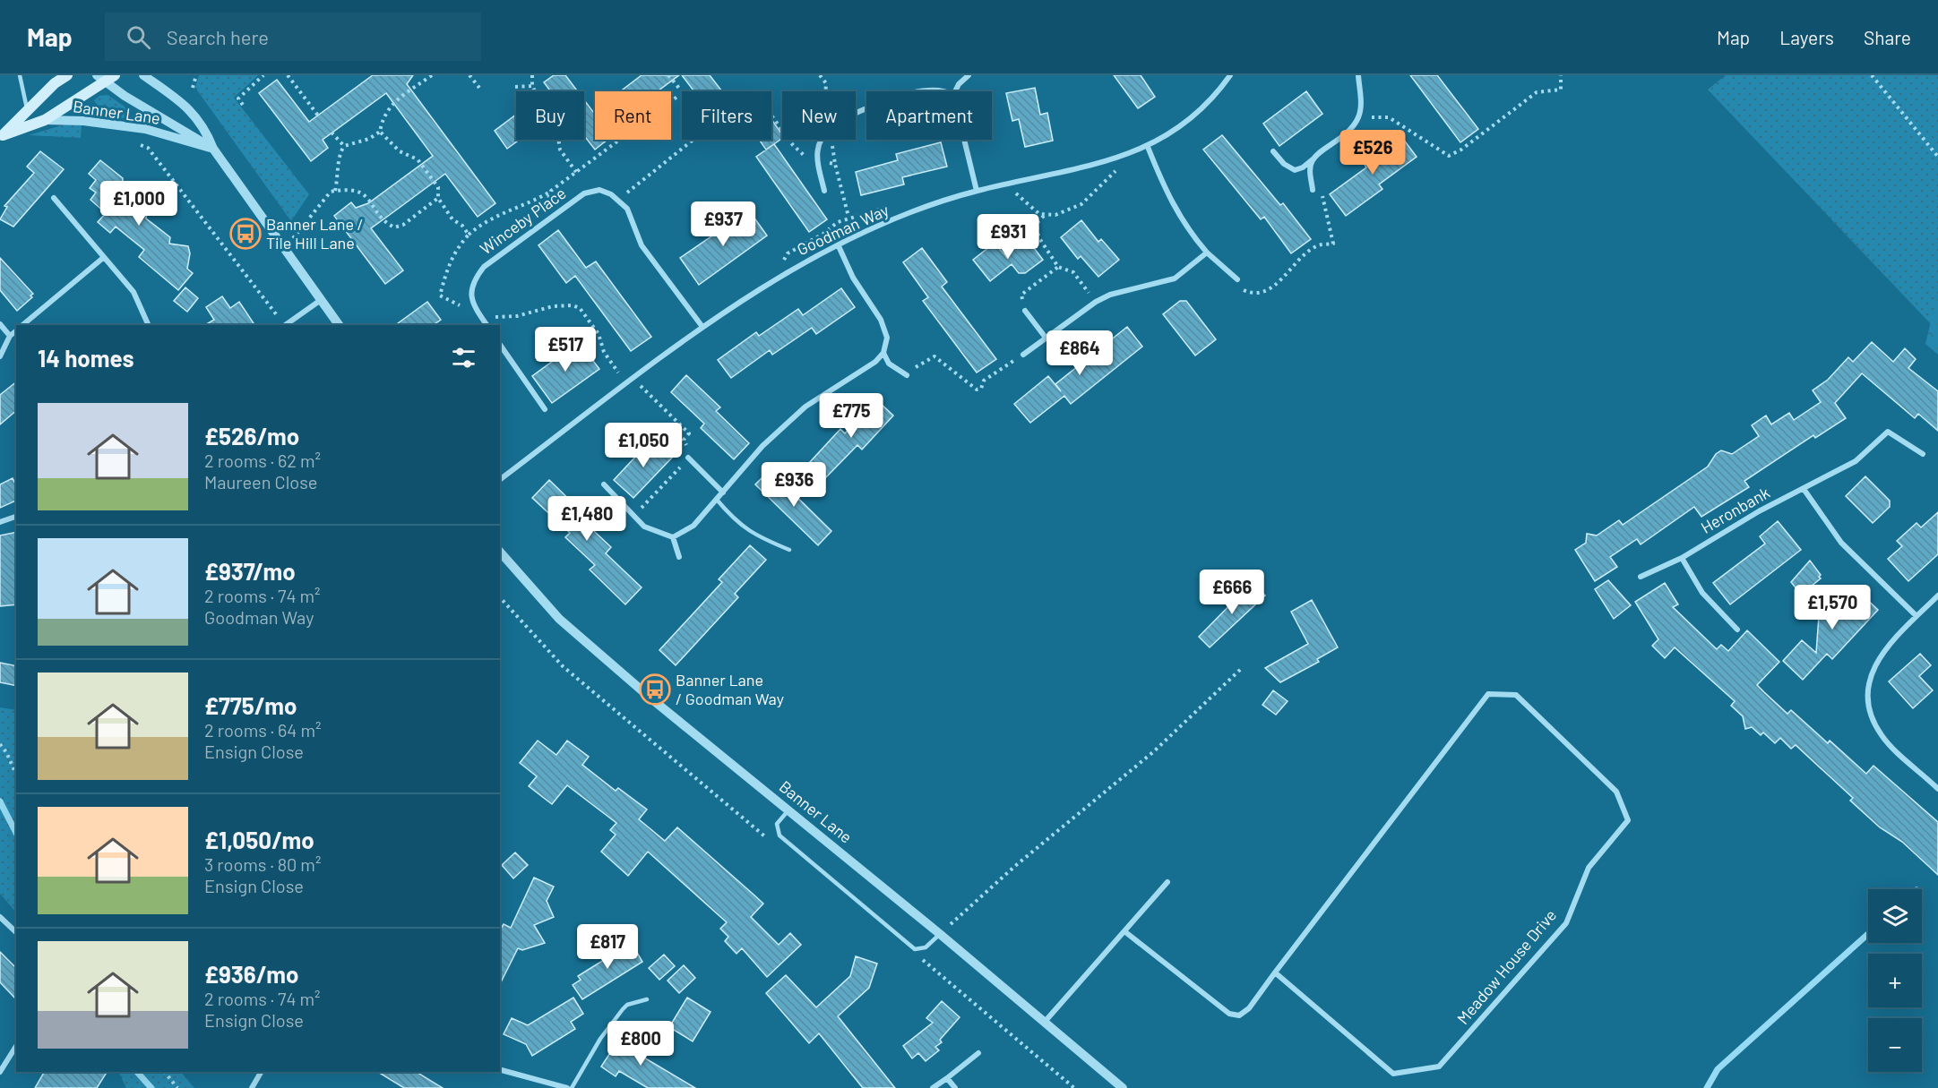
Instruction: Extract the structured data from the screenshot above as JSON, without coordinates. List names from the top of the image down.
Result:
{
  "streets": {
    "street": [
      "Banner Lane",
      "Winceby Place",
      "Goodman Way",
      "Heronbank",
      "Meadow House Drive"
    ]
  },
  "places": {
    "bus stop": ["Banner Lane / Tile Hill Lane", "Banner Lane / Goodman Way"]
  },
  "page": {
    "header": "Map",
    "search": "Search here",
    "nav": ["Map", "Layers", "Share"],
    "chip": [
      "Buy",
      "Rent",
      "Filters",
      "New",
      "Apartment"
    ],
    "price": [
      "£526",
      "£1,000",
      "£937",
      "£931",
      "£517",
      "£864",
      "£775",
      "£1,050",
      "£936",
      "£1,480",
      "£666",
      "£1,570",
      "£817",
      "£800"
    ],
    "heading": "14 homes",
    "list": [
      {
        "name": "£526/mo",
        "note": "2 rooms · 62 m² · Maureen Close"
      },
      {
        "name": "£937/mo",
        "note": "2 rooms · 74 m² · Goodman Way"
      },
      {
        "name": "£775/mo",
        "note": "2 rooms · 64 m² · Ensign Close"
      },
      {
        "name": "£1,050/mo",
        "note": "3 rooms · 80 m² · Ensign Close"
      },
      {
        "name": "£936/mo",
        "note": "2 rooms · 74 m² · Ensign Close"
      }
    ],
    "map_buttons": ["+", "−"]
  }
}
